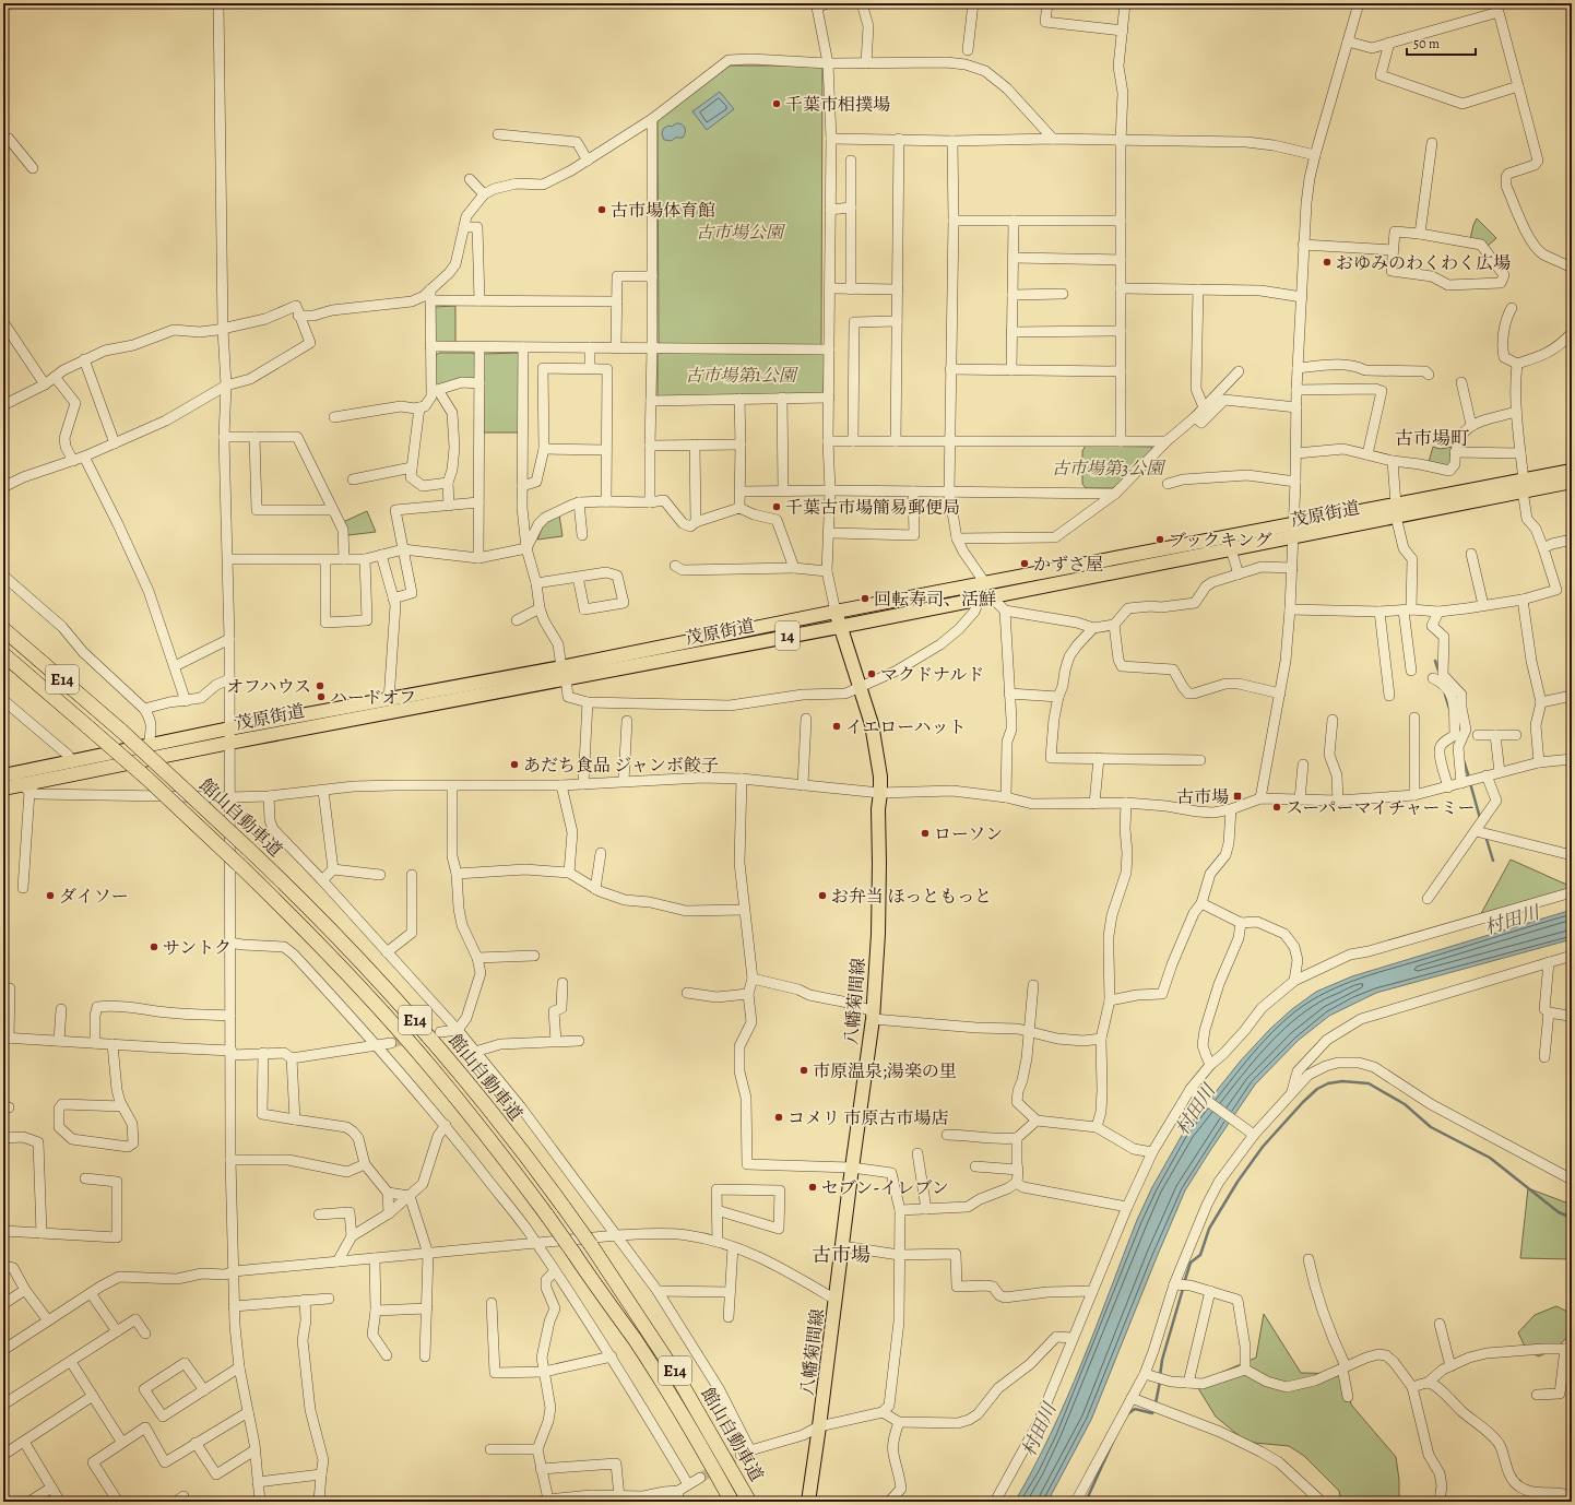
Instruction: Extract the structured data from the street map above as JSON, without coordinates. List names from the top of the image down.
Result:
{
  "streets": {
    "highway": ["E14", "館山自動車道"],
    "main road": ["茂原街道", "14", "八幡菊間線"]
  },
  "crossings": [
    ["茂原街道", "八幡菊間線"]
  ],
  "districts": ["古市場町", "古市場"],
  "water": ["村田川"],
  "parks": ["古市場公園", "古市場第1公園", "古市場第3公園"],
  "places": {
    "other": [
      "千葉市相撲場",
      "古市場体育館",
      "おゆみのわくわく広場",
      "千葉古市場簡易郵便局",
      "ブックキング",
      "かずさ屋",
      "回転寿司、活鮮",
      "マクドナルド",
      "オフハウス",
      "ハードオフ",
      "イエローハット",
      "あだち食品 ジャンボ餃子",
      "スーパーマイチャーミー",
      "ローソン",
      "ダイソー",
      "お弁当 ほっともっと",
      "サントク",
      "市原温泉;湯楽の里",
      "コメリ 市原古市場店",
      "セブン-イレブン"
    ],
    "transit": ["古市場"]
  },
  "scale_bar": "50 m"
}
